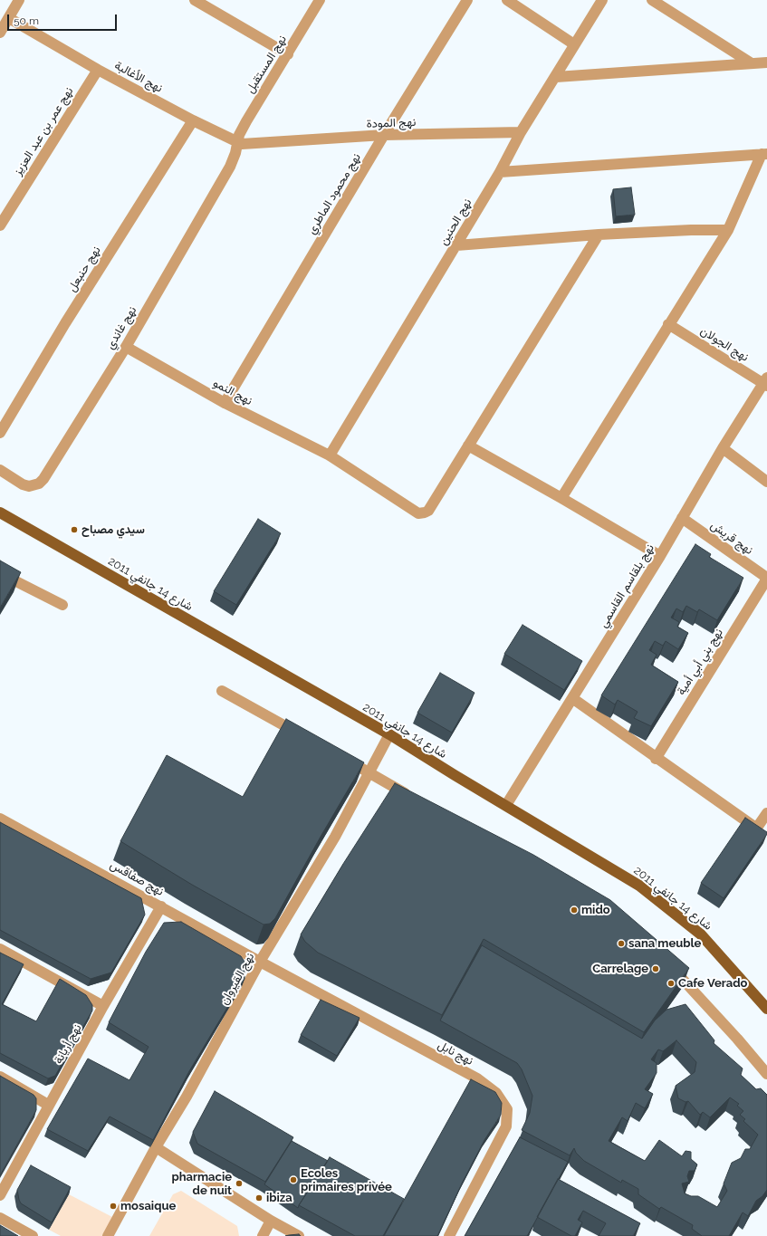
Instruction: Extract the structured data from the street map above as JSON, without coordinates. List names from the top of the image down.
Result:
{
  "streets": {
    "main road": ["شارع 14 جانفي 2011"],
    "street": [
      "نهج المستقبل",
      "نهج الأغالبة",
      "نهج المودة",
      "نهج عمر بن عبد العزيز",
      "نهج محمود الماطري",
      "نهج الحنين",
      "نهج حنبعل",
      "نهج غاندي",
      "نهج الجولان",
      "نهج النمو",
      "نهج قريش",
      "نهج بلقاسم القاسمي",
      "نهج بني أبي أمية",
      "نهج صفاقس",
      "نهج القيروان",
      "نهج أريانة",
      "نهج نابل"
    ]
  },
  "crossings": [
    ["نهج المستقبل", "نهج الأغالبة"],
    ["نهج المستقبل", "نهج غاندي"],
    ["نهج الأغالبة", "نهج المودة"],
    ["نهج الأغالبة", "نهج عمر بن عبد العزيز"],
    ["نهج الأغالبة", "نهج حنبعل"],
    ["نهج الأغالبة", "نهج غاندي"],
    ["نهج المودة", "نهج محمود الماطري"],
    ["نهج المودة", "نهج الحنين"],
    ["نهج محمود الماطري", "نهج النمو"],
    ["نهج الحنين", "نهج النمو"],
    ["نهج غاندي", "نهج النمو"],
    ["نهج الجولان", "نهج بلقاسم القاسمي"],
    ["نهج قريش", "نهج بلقاسم القاسمي"],
    ["نهج قريش", "نهج بني أبي أمية"],
    ["شارع 14 جانفي 2011", "نهج بلقاسم القاسمي"],
    ["شارع 14 جانفي 2011", "نهج القيروان"],
    ["نهج صفاقس", "نهج القيروان"],
    ["نهج صفاقس", "نهج أريانة"],
    ["نهج صفاقس", "نهج نابل"],
    ["نهج القيروان", "نهج نابل"]
  ],
  "places": [
    "سيدي مصباح",
    "mido",
    "sana meuble",
    "Carrelage",
    "Cafe Verado",
    "Ecoles primaires privée",
    "pharmacie de nuit",
    "ibiza",
    "mosaique"
  ],
  "scale_bar": "50 m"
}
